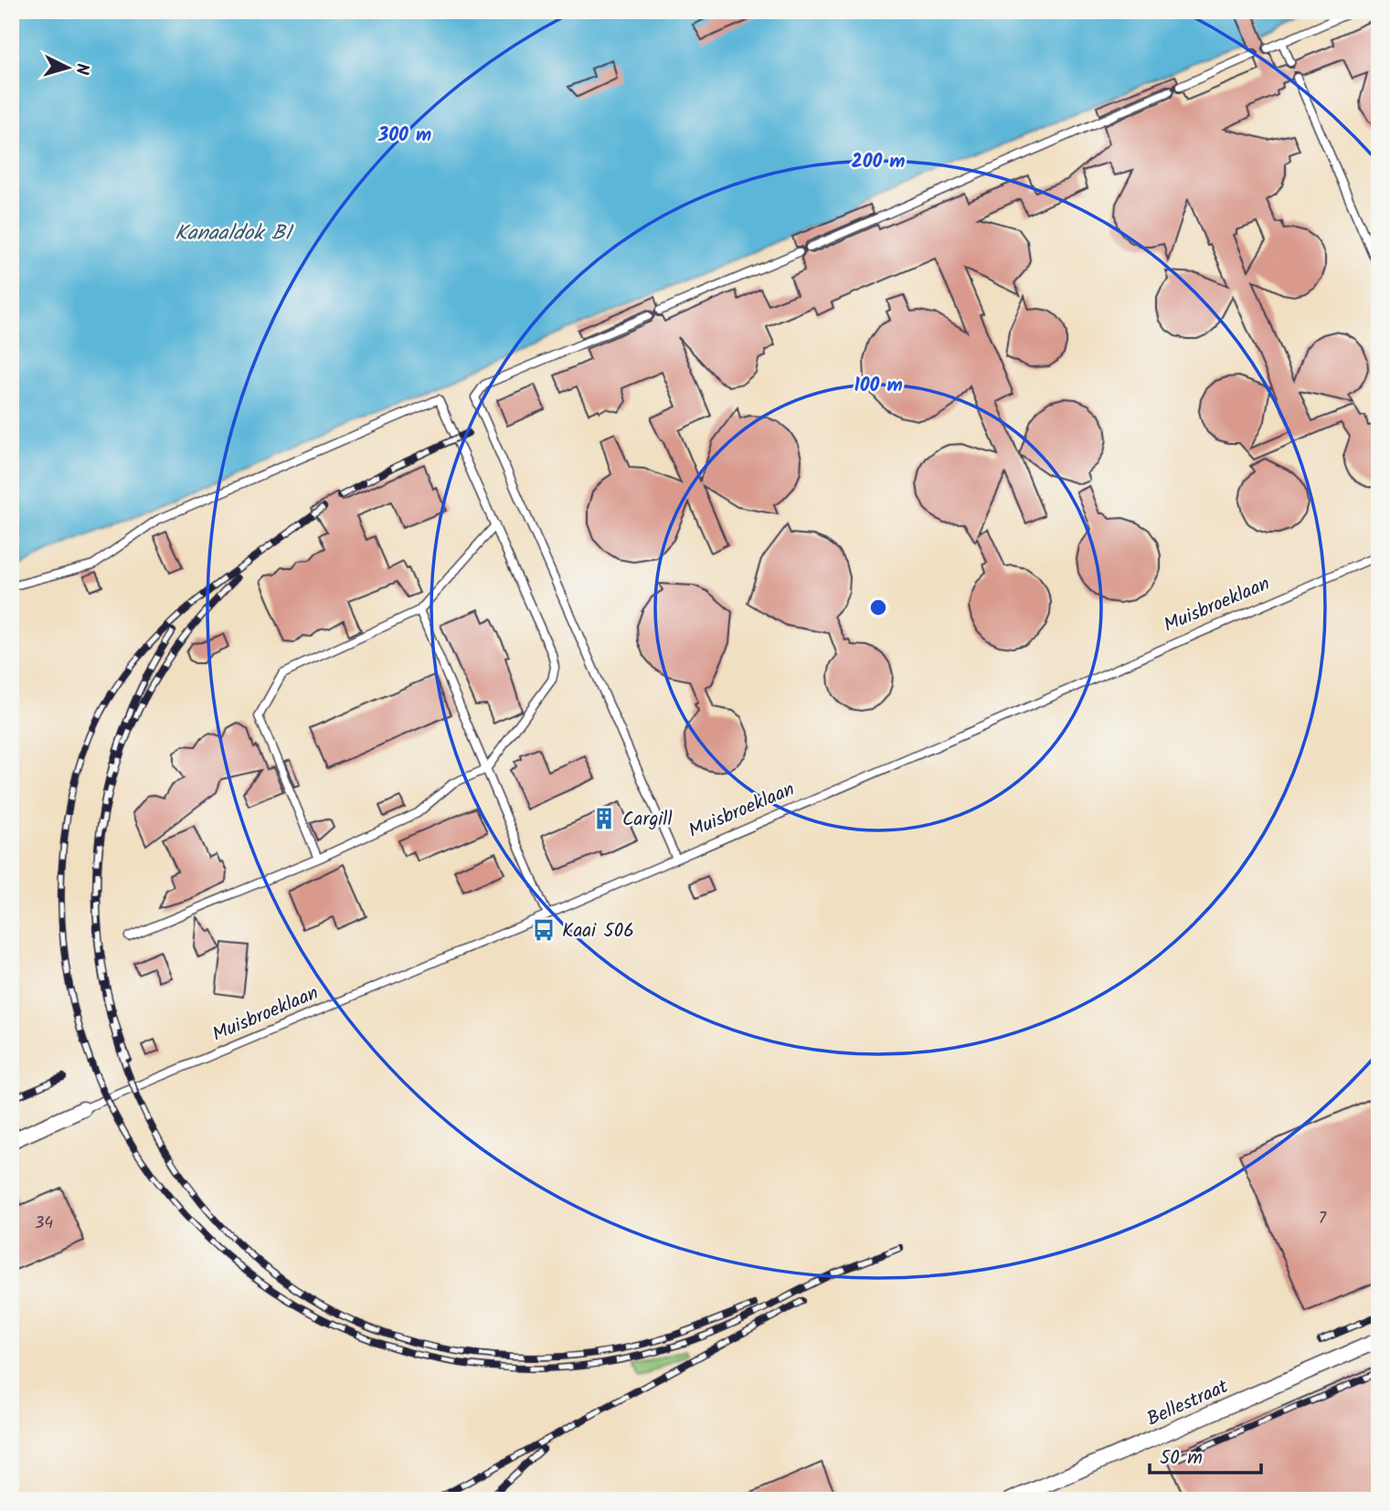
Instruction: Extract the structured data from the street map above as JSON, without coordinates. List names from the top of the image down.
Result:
{
  "streets": {
    "street": ["Muisbroeklaan", "Bellestraat"]
  },
  "water": ["Kanaaldok B1"],
  "places": {
    "building": ["Cargill"],
    "bus stop": ["Kaai 506"]
  },
  "house_numbers": ["7", "34"],
  "scale_bar": "50 m",
  "north": "right",
  "rings": ["300 m", "200 m", "100 m"]
}
